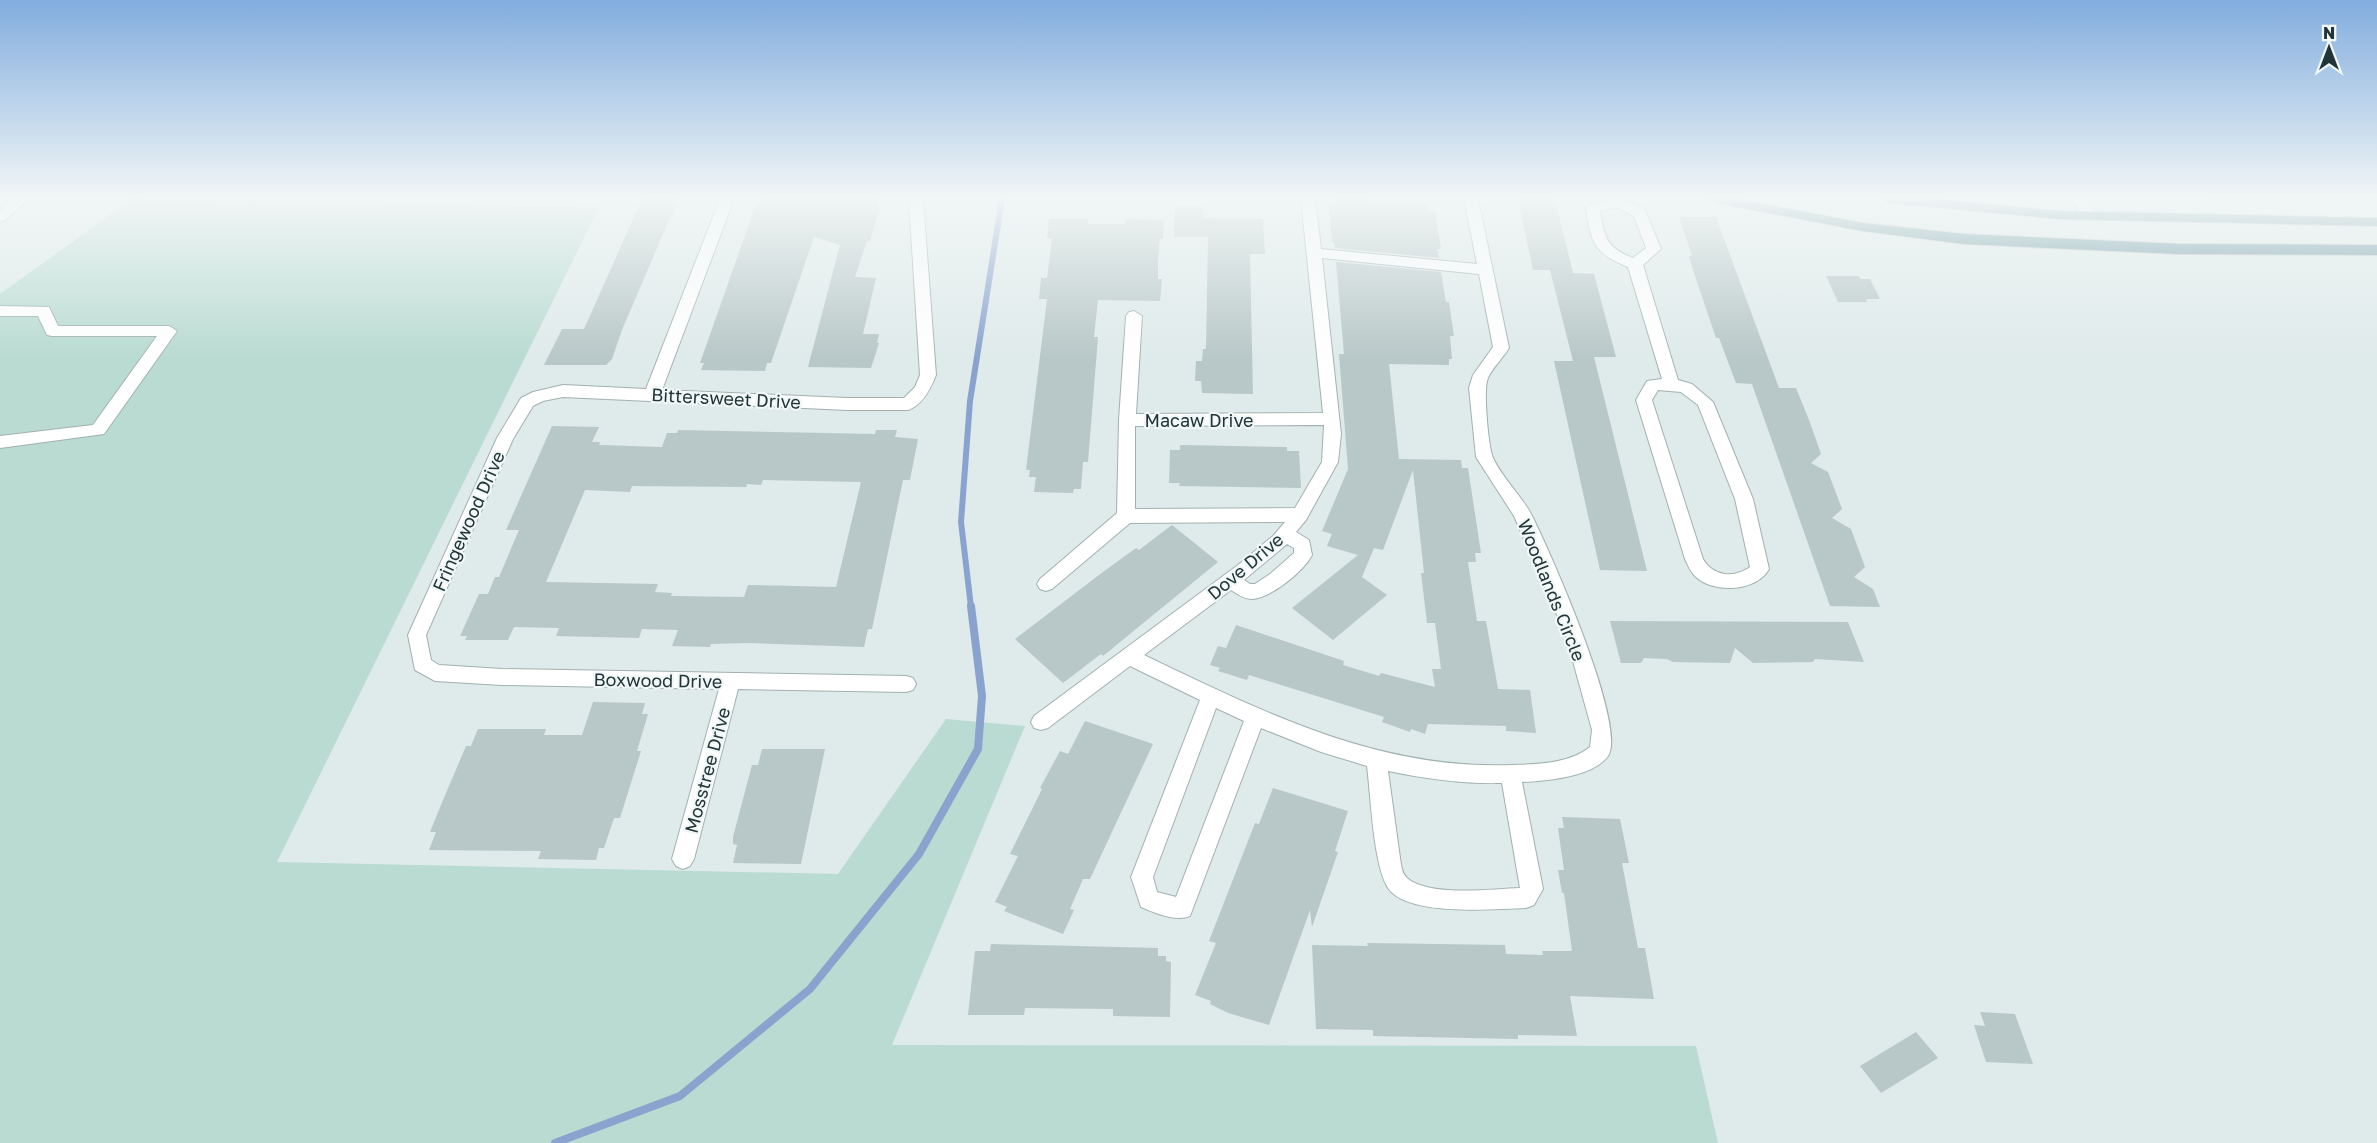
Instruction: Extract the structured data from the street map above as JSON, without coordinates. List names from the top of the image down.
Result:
{
  "streets": {
    "street": [
      "Bittersweet Drive",
      "Macaw Drive",
      "Fringewood Drive",
      "Dove Drive",
      "Woodlands Circle",
      "Boxwood Drive",
      "Mosstree Drive"
    ]
  },
  "crossings": [
    ["Bittersweet Drive", "Fringewood Drive"],
    ["Macaw Drive", "Dove Drive"],
    ["Fringewood Drive", "Boxwood Drive"],
    ["Dove Drive", "Woodlands Circle"],
    ["Boxwood Drive", "Mosstree Drive"]
  ],
  "north": "top"
}
